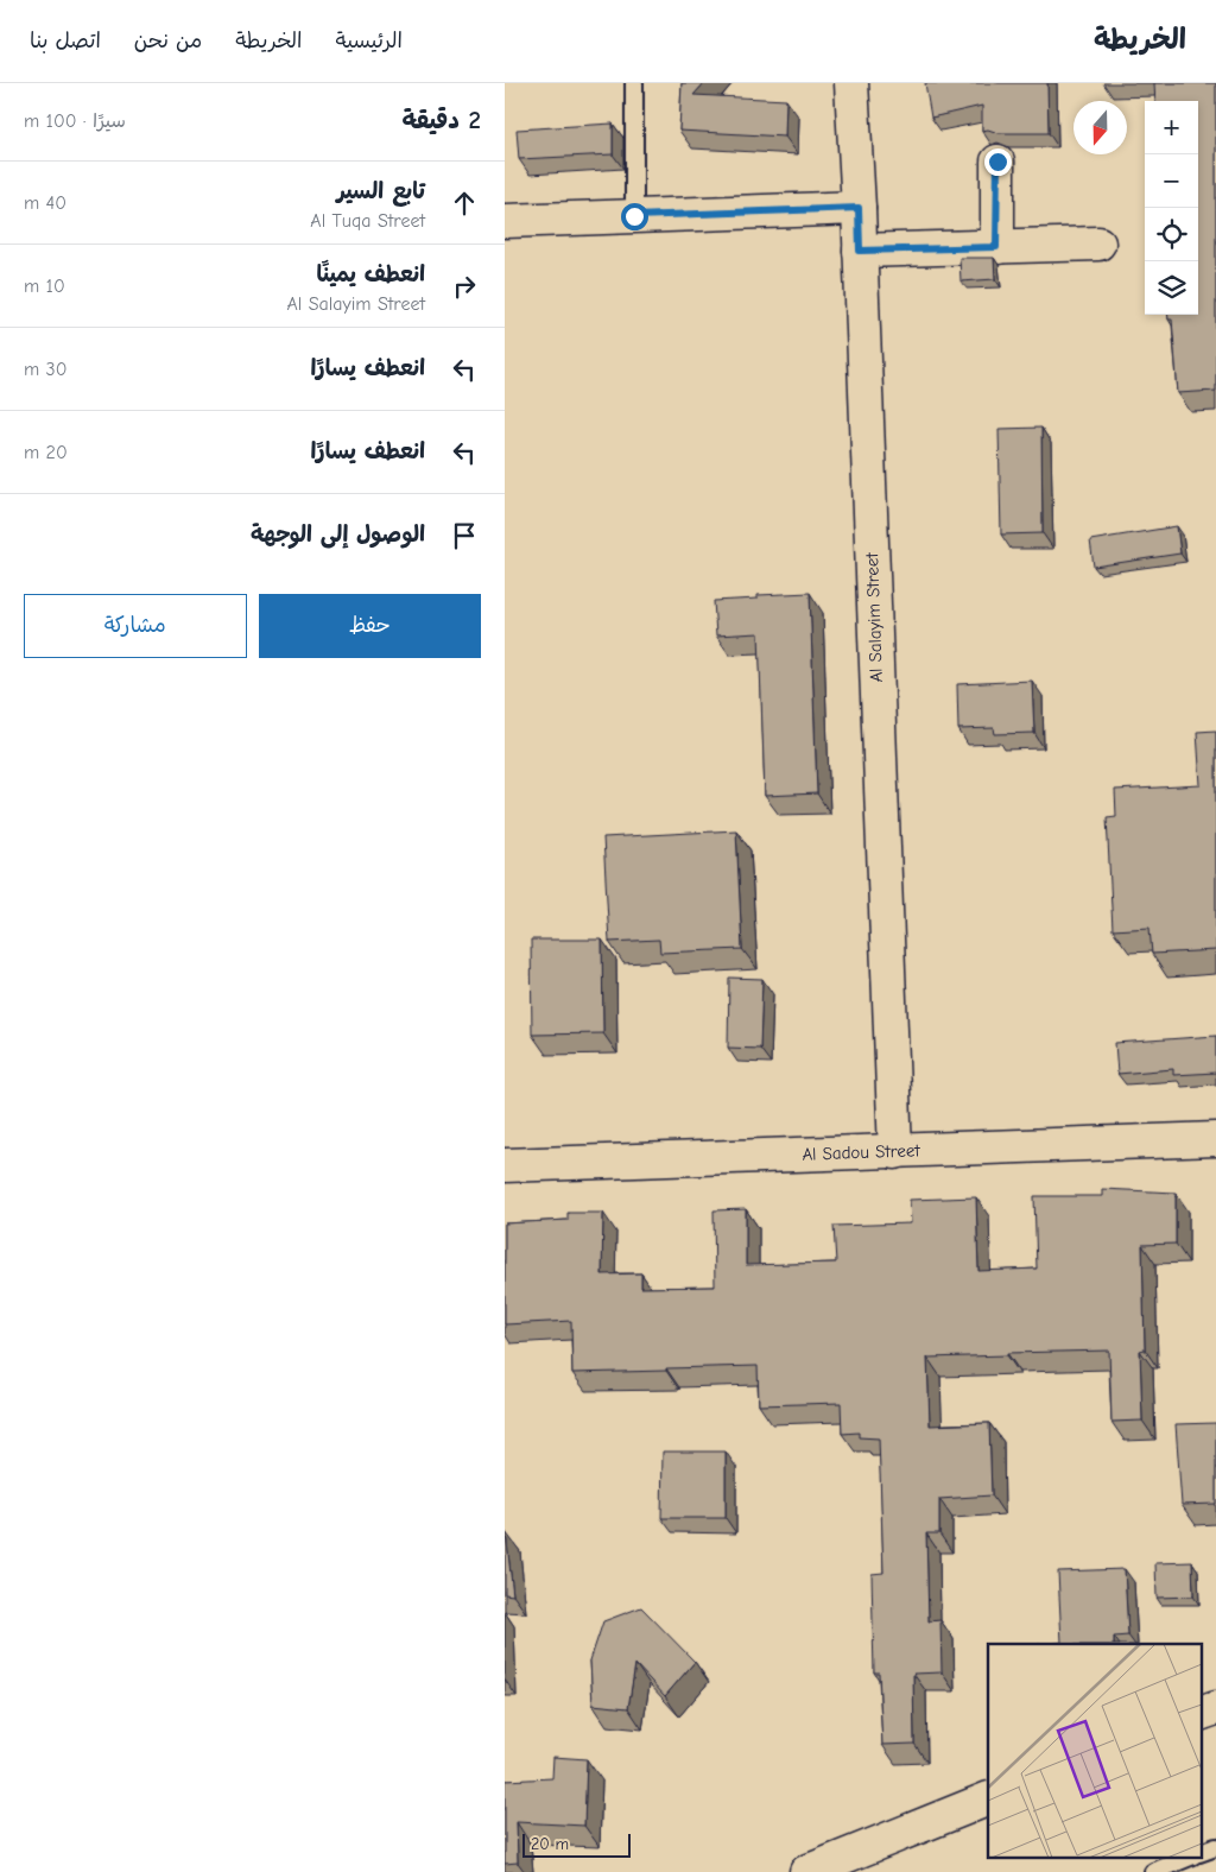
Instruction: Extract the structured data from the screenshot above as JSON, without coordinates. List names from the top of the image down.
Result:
{
  "streets": {
    "street": ["Al Salayim Street", "Al Sadou Street"]
  },
  "crossings": [
    ["Al Salayim Street", "Al Sadou Street"]
  ],
  "scale_bar": "20 m",
  "north": "bottom",
  "page": {
    "header": "الخريطة",
    "nav": [
      "الرئيسية",
      "الخريطة",
      "من نحن",
      "اتصل بنا"
    ],
    "heading": ["2 دقيقة", "سيرًا · 100 m"],
    "map_buttons": ["+", "−"],
    "list": [
      ["تابع السير", "Al Tuqa Street", "40 m"],
      ["انعطف يمينًا", "Al Salayim Street", "10 m"],
      ["انعطف يسارًا", "30 m"],
      ["انعطف يسارًا", "20 m"],
      "الوصول إلى الوجهة"
    ],
    "buttons": ["حفظ", "مشاركة"],
    "scale": "20 m"
  }
}
